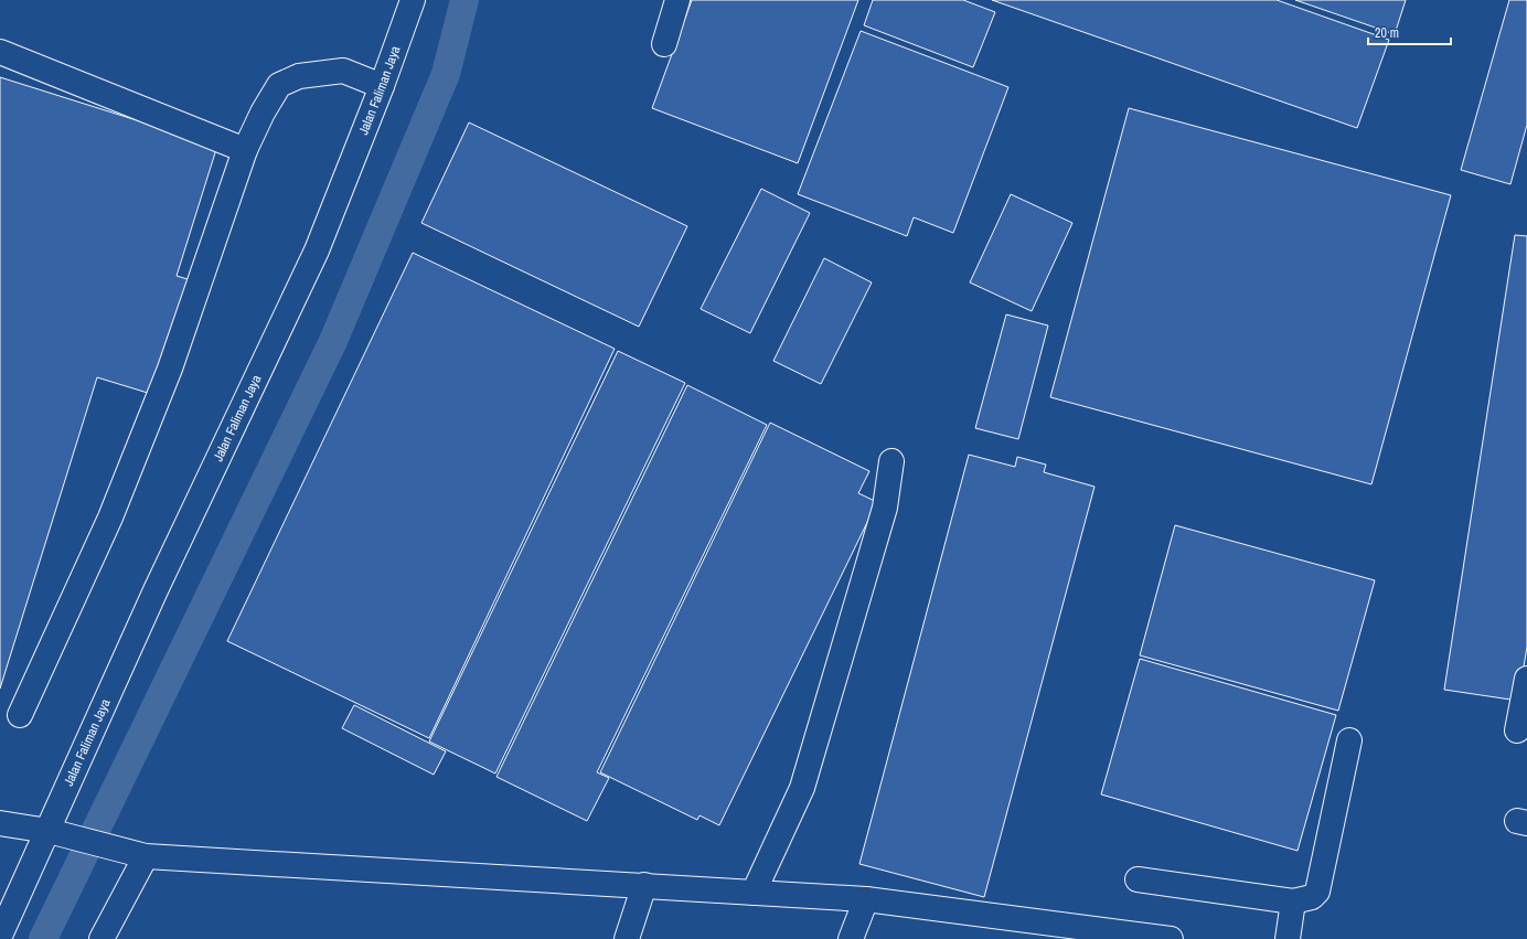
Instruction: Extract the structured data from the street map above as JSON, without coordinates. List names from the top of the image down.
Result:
{
  "streets": {
    "street": ["Jalan Faliman Jaya"]
  },
  "scale_bar": "20 m"
}
